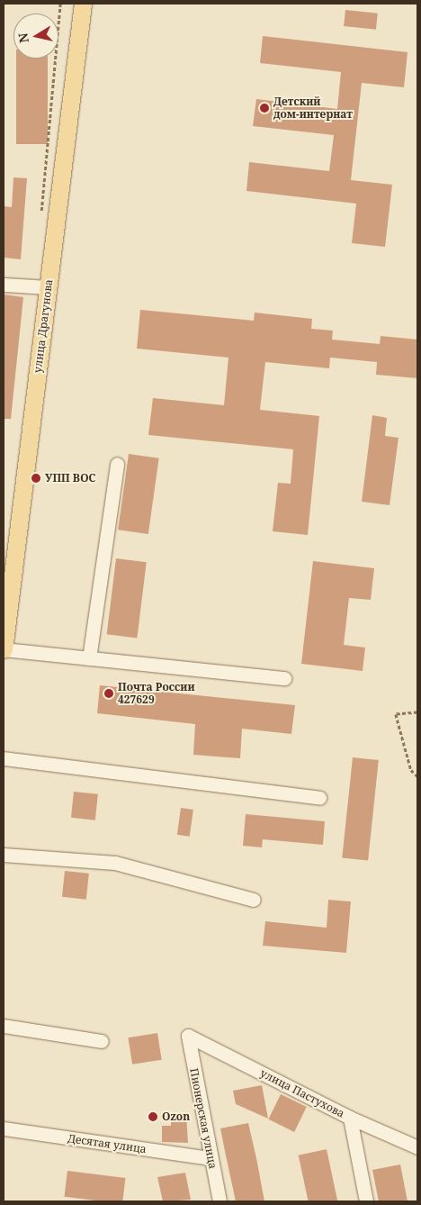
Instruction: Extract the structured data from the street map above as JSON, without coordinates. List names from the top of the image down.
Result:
{
  "streets": {
    "main road": ["улица Драгунова"],
    "street": ["улица Пастухова", "Пионерская улица", "Десятая улица"]
  },
  "crossings": [
    ["улица Пастухова", "Пионерская улица"],
    ["Пионерская улица", "Десятая улица"]
  ],
  "places": [
    "Детский дом-интернат",
    "УПП ВОС",
    "Почта России 427629",
    "Ozon"
  ],
  "north": "left"
}
